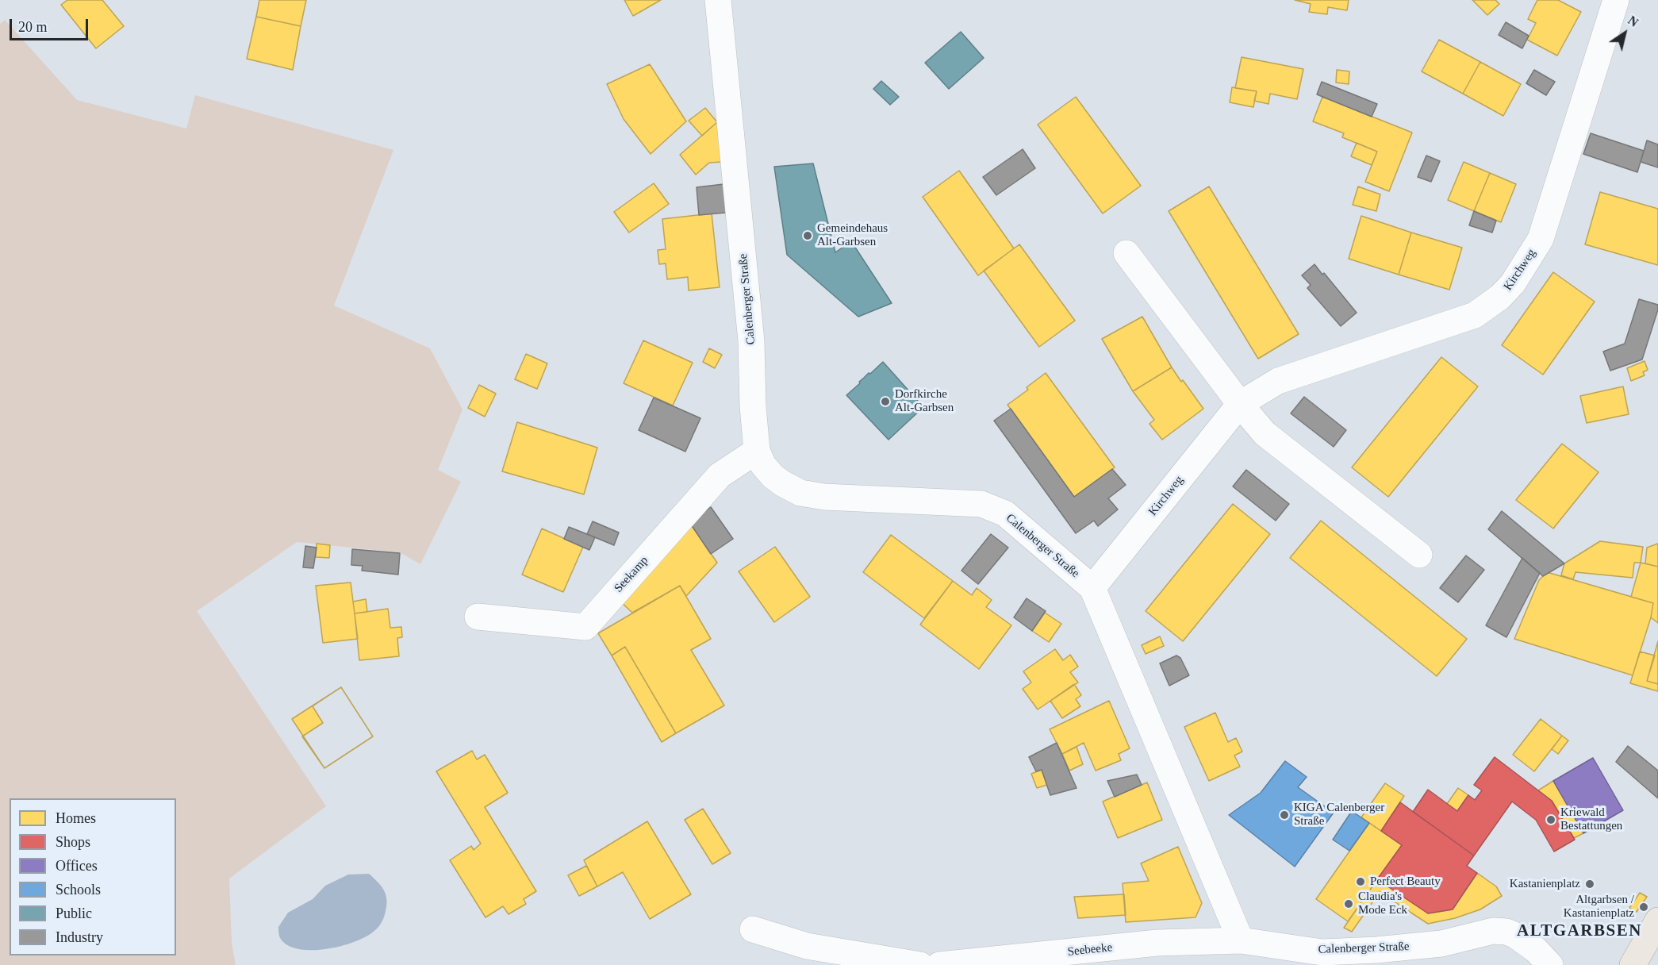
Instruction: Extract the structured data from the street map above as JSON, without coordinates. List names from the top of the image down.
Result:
{
  "streets": {
    "street": [
      "Kirchweg",
      "Calenberger Straße",
      "Seekamp",
      "Seebeeke"
    ]
  },
  "crossings": [
    ["Kirchweg", "Calenberger Straße"],
    ["Calenberger Straße", "Seekamp"],
    ["Calenberger Straße", "Seebeeke"]
  ],
  "districts": ["ALTGARBSEN"],
  "places": [
    "Gemeindehaus Alt-Garbsen",
    "Dorfkirche Alt-Garbsen",
    "KIGA Calenberger Straße",
    "Kriewald Bestattungen",
    "Perfect Beauty",
    "Kastanienplatz",
    "Claudia's Mode Eck",
    "Altgarbsen / Kastanienplatz"
  ],
  "legend": [
    "Homes",
    "Shops",
    "Offices",
    "Schools",
    "Public",
    "Industry"
  ],
  "scale_bar": "20 m",
  "north": "top right"
}
